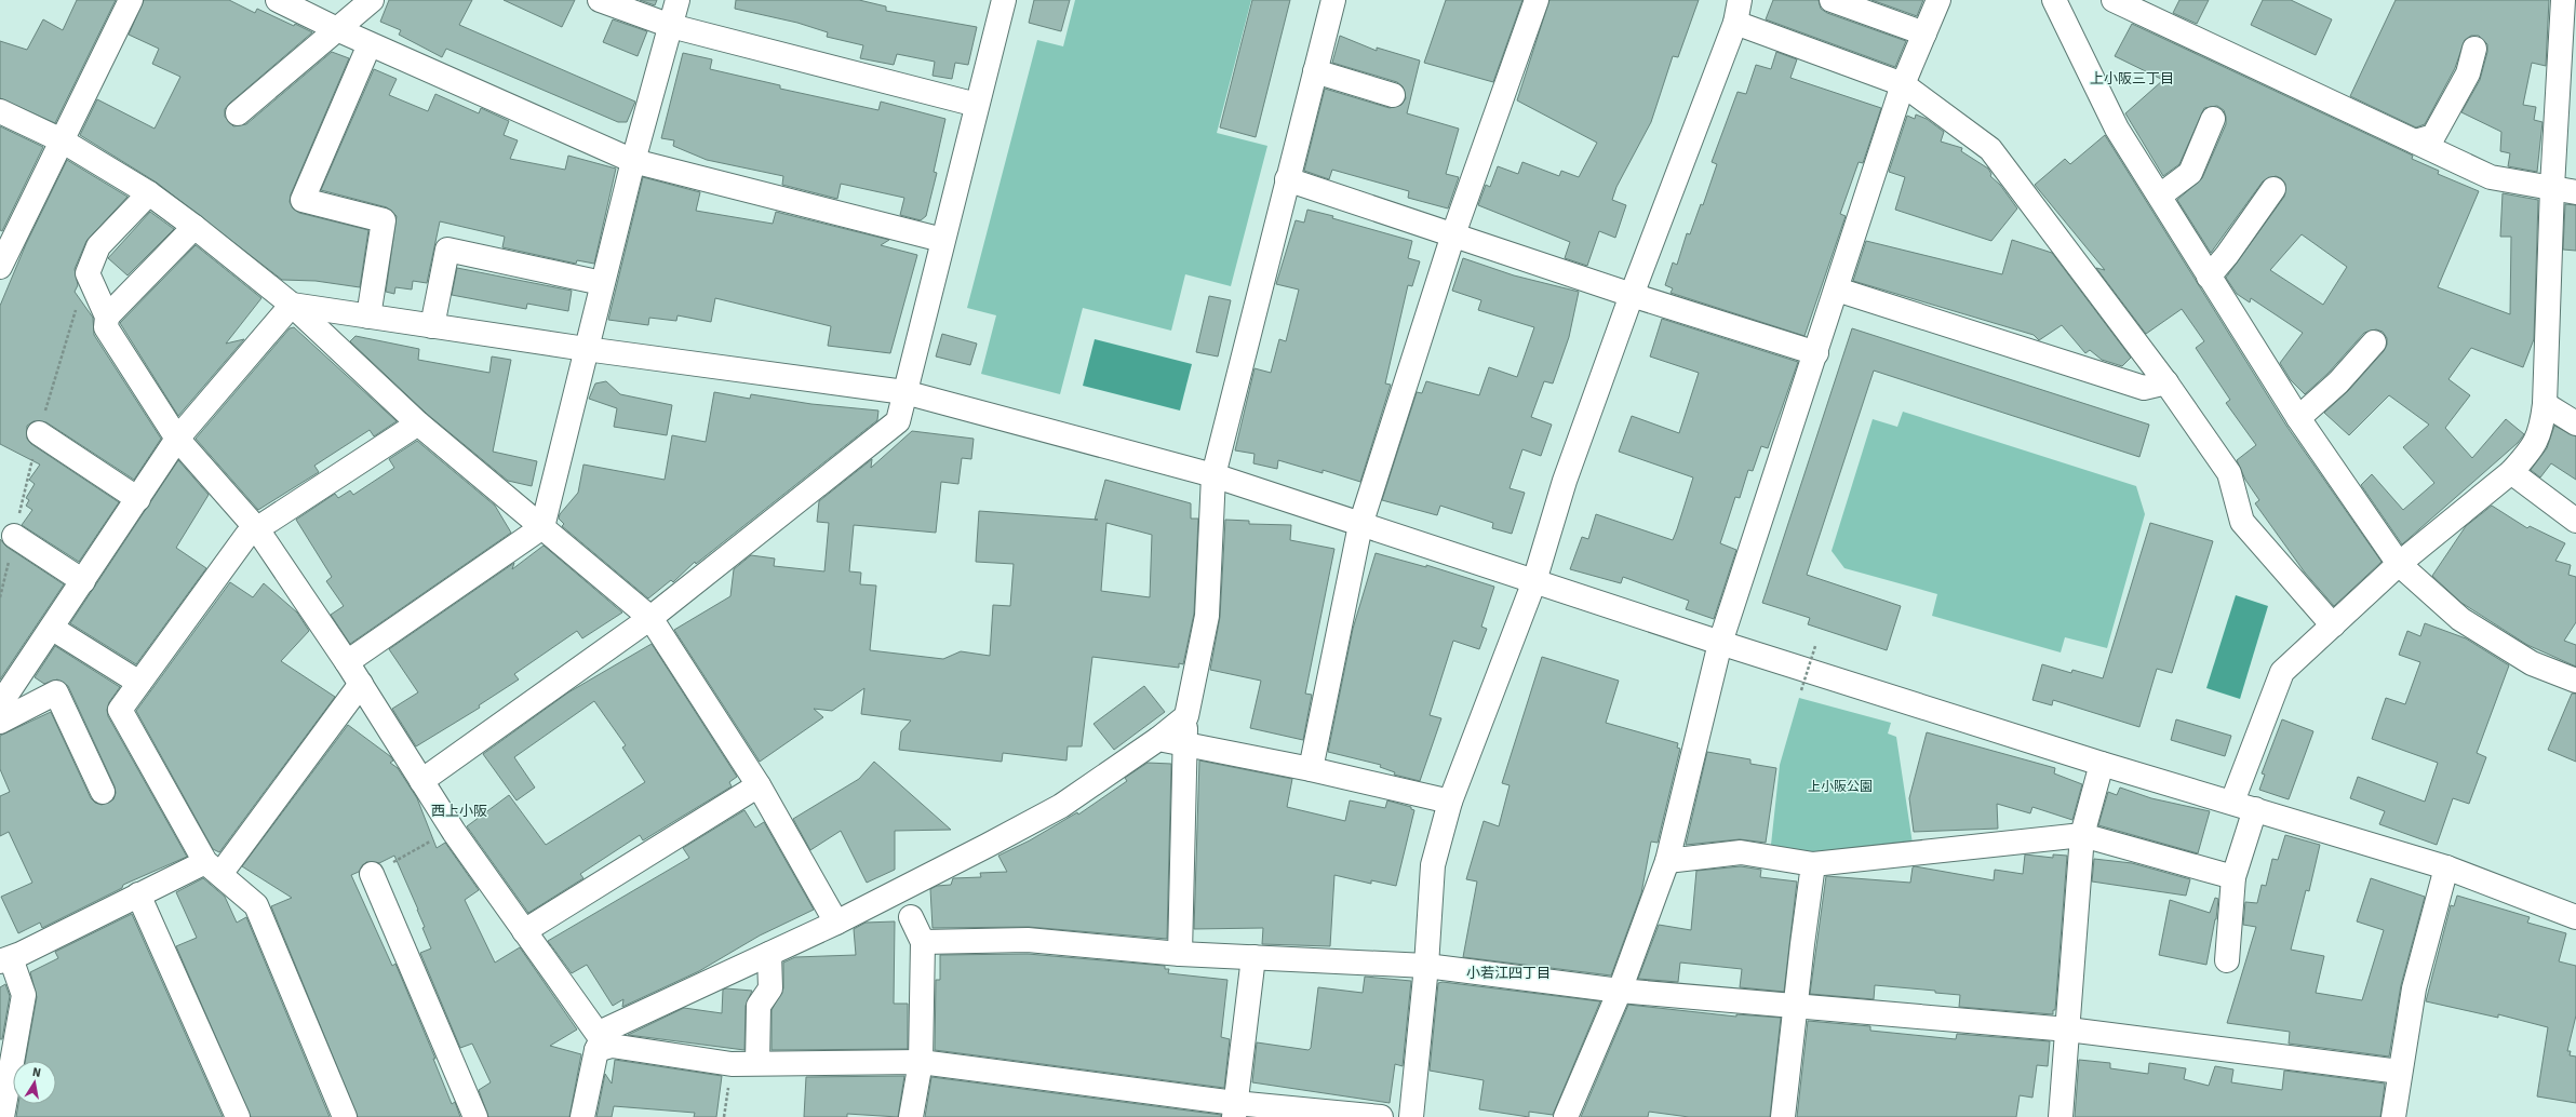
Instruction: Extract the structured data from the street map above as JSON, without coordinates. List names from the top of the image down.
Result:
{
  "districts": ["上小阪三丁目", "西上小阪", "小若江四丁目"],
  "parks": ["上小阪公園"],
  "north": "top"
}
